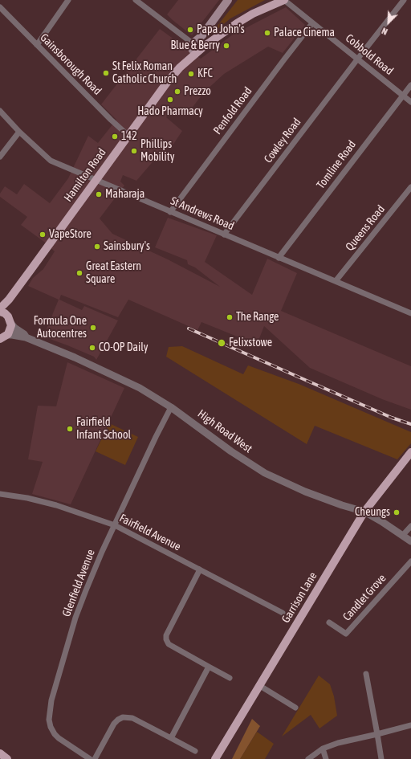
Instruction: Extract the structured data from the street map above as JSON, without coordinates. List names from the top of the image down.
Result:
{
  "streets": {
    "main road": ["Hamilton Road", "Garrison Lane"],
    "street": [
      "Cobbold Road",
      "Gainsborough Road",
      "Penfold Road",
      "Cowley Road",
      "Tomline Road",
      "St Andrews Road",
      "Queens Road",
      "High Road West",
      "Fairfield Avenue",
      "Glenfield Avenue",
      "Candlet Grove"
    ]
  },
  "crossings": [
    ["Cobbold Road", "Penfold Road"],
    ["Cobbold Road", "Cowley Road"],
    ["Cobbold Road", "Tomline Road"],
    ["Cobbold Road", "Hamilton Road"],
    ["Gainsborough Road", "Hamilton Road"],
    ["Penfold Road", "St Andrews Road"],
    ["Cowley Road", "St Andrews Road"],
    ["Tomline Road", "St Andrews Road"],
    ["Hamilton Road", "St Andrews Road"],
    ["St Andrews Road", "Queens Road"],
    ["High Road West", "Glenfield Avenue"],
    ["High Road West", "Garrison Lane"],
    ["Fairfield Avenue", "Glenfield Avenue"]
  ],
  "places": [
    "Papa John's",
    "Palace Cinema",
    "Blue & Berry",
    "St Felix Roman Catholic Church",
    "KFC",
    "Prezzo",
    "Hado Pharmacy",
    "142",
    "Phillips Mobility",
    "Maharaja",
    "VapeStore",
    "Sainsbury's",
    "Great Eastern Square",
    "The Range",
    "Formula One Autocentres",
    "Felixstowe",
    "CO-OP Daily",
    "Fairfield Infant School",
    "Cheungs"
  ],
  "north": "bottom left"
}
